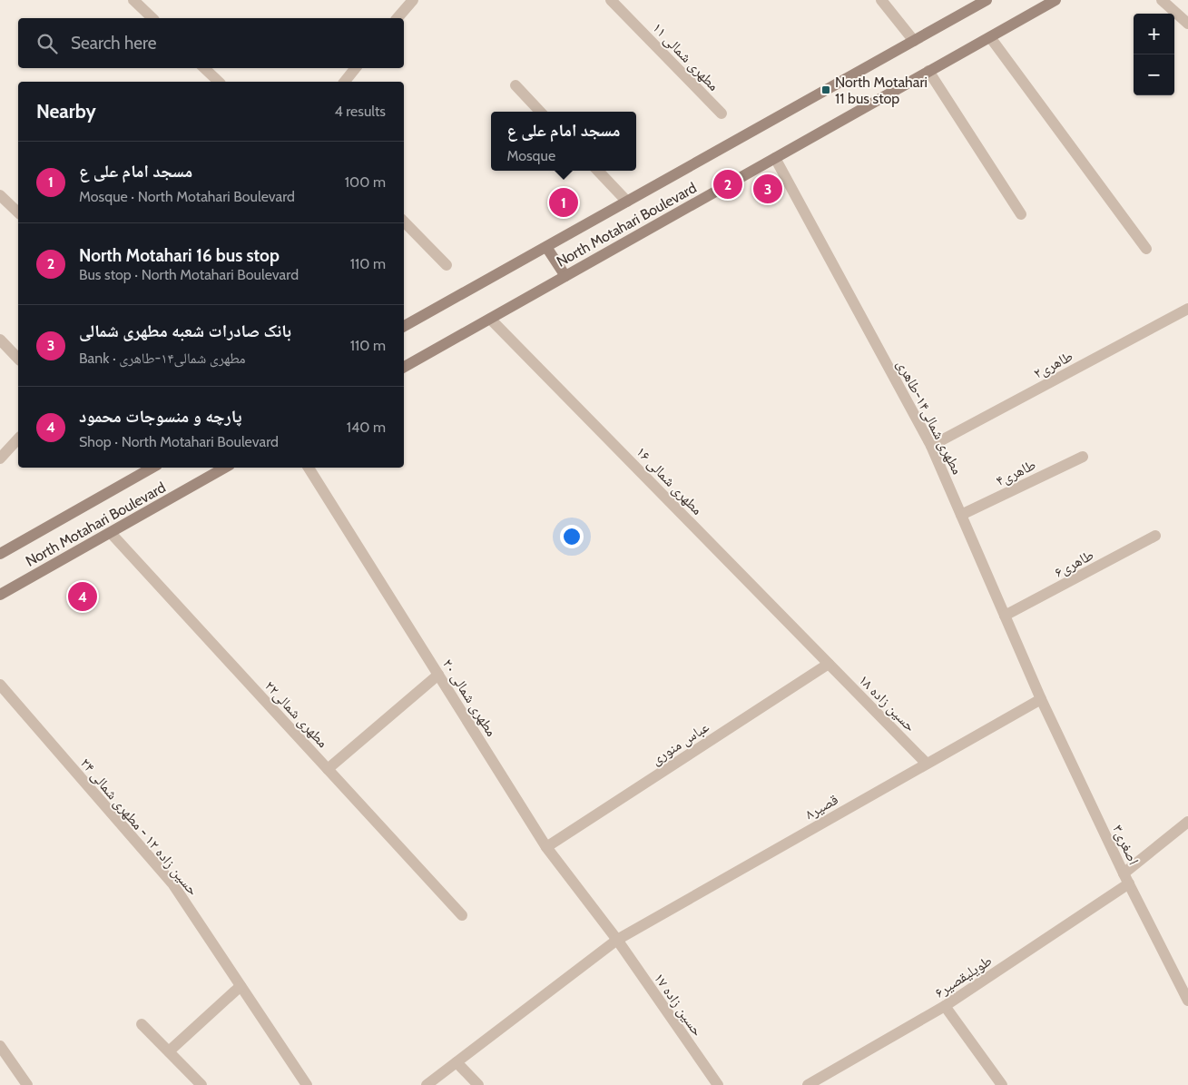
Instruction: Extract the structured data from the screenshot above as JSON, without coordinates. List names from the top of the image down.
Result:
{
  "streets": {
    "main road": ["North Motahari Boulevard"],
    "street": [
      "مطهری شمالی ۱۱",
      "طاهری۲",
      "مطهری شمالی۱۴-طاهری",
      "طاهری۴",
      "مطهری شمالی ۱۶",
      "طاهری۶",
      "مطهری شمالی ۲۰",
      "حسین زاده ۱۸",
      "مطهری شمالی۲۲",
      "عباس منوری",
      "قصیر۸",
      "حسین زاده ۱۲ - مطهری شمالی ۲۴",
      "اصغری۳",
      "طویلیقصیر۶",
      "حسین زاده ۱۷"
    ]
  },
  "crossings": [
    ["North Motahari Boulevard", "مطهری شمالی۱۴-طاهری"],
    ["North Motahari Boulevard", "مطهری شمالی ۱۶"],
    ["North Motahari Boulevard", "مطهری شمالی۲۲"],
    ["طاهری۲", "مطهری شمالی۱۴-طاهری"],
    ["مطهری شمالی۱۴-طاهری", "طاهری۴"],
    ["مطهری شمالی۱۴-طاهری", "طاهری۶"],
    ["مطهری شمالی۱۴-طاهری", "قصیر۸"],
    ["مطهری شمالی۱۴-طاهری", "اصغری۳"],
    ["مطهری شمالی ۱۶", "حسین زاده ۱۸"],
    ["مطهری شمالی ۱۶", "عباس منوری"],
    ["مطهری شمالی ۲۰", "عباس منوری"],
    ["مطهری شمالی ۲۰", "قصیر۸"],
    ["مطهری شمالی ۲۰", "حسین زاده ۱۷"],
    ["حسین زاده ۱۸", "عباس منوری"],
    ["حسین زاده ۱۸", "قصیر۸"],
    ["قصیر۸", "اصغری۳"],
    ["قصیر۸", "حسین زاده ۱۷"],
    ["اصغری۳", "طویلیقصیر۶"]
  ],
  "places": {
    "transit": ["North Motahari 11 bus stop"]
  },
  "page": {
    "map_buttons": ["+", "−"],
    "search": "Search here",
    "heading": ["Nearby", "4 results"],
    "popup": ["مسجد امام علی ع", "Mosque"],
    "list": [
      {
        "mark": "1",
        "name": "مسجد امام علی ع",
        "note": "Mosque · North Motahari Boulevard",
        "value": "100 m"
      },
      {
        "mark": "2",
        "name": "North Motahari 16 bus stop",
        "note": "Bus stop · North Motahari Boulevard",
        "value": "110 m"
      },
      {
        "mark": "3",
        "name": "بانک صادرات شعبه مطهری شمالی",
        "note": "Bank · مطهری شمالی۱۴-طاهری",
        "value": "110 m"
      },
      {
        "mark": "4",
        "name": "پارچه و منسوجات محمود",
        "note": "Shop · North Motahari Boulevard",
        "value": "140 m"
      }
    ],
    "pins": [
      "2",
      "3",
      "1",
      "4"
    ]
  }
}
